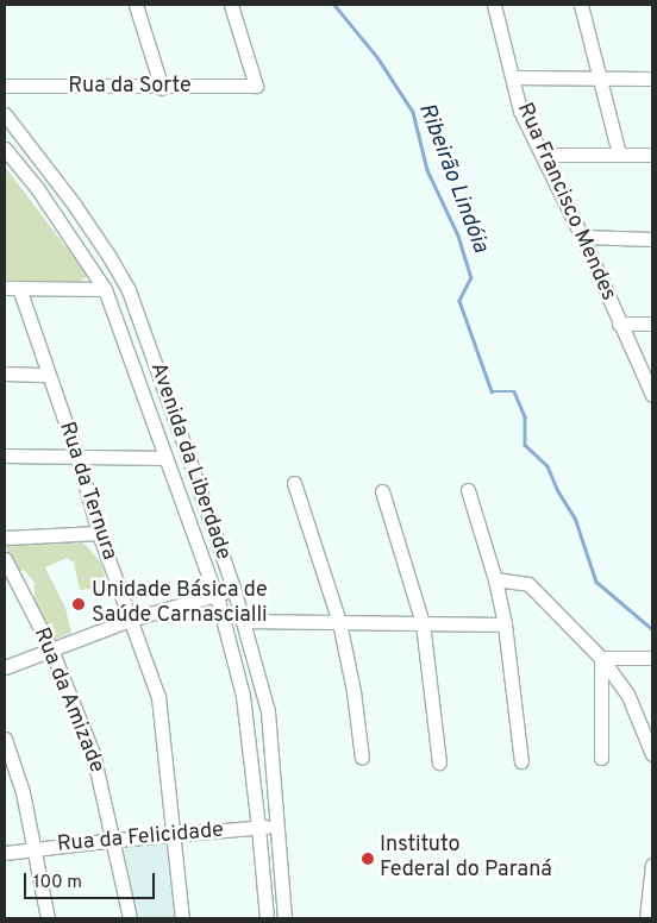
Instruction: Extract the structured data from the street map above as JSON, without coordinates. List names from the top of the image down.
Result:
{
  "streets": {
    "street": [
      "Rua da Sorte",
      "Rua Francisco Mendes",
      "Avenida da Liberdade",
      "Rua da Ternura",
      "Rua da Amizade",
      "Rua da Felicidade"
    ]
  },
  "crossings": [
    ["Avenida da Liberdade", "Rua da Felicidade"],
    ["Rua da Ternura", "Rua da Felicidade"],
    ["Rua da Amizade", "Rua da Felicidade"]
  ],
  "water": ["Ribeirão Lindóia"],
  "places": ["Unidade Básica de Saúde Carnascialli", "Instituto Federal do Paraná"],
  "scale_bar": "100 m"
}
